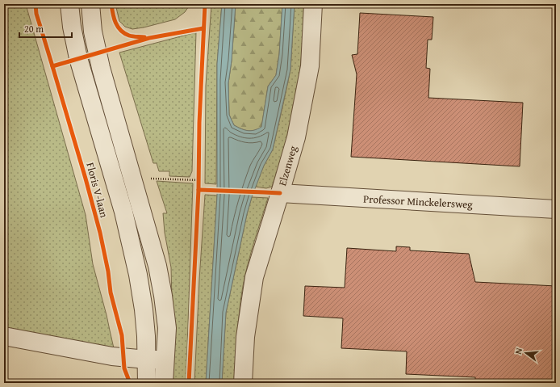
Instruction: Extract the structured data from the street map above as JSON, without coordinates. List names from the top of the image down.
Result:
{
  "streets": {
    "street": ["Elzenweg", "Floris V-laan", "Professor Minckelersweg"]
  },
  "crossings": [
    ["Elzenweg", "Professor Minckelersweg"]
  ],
  "scale_bar": "20 m",
  "north": "left"
}
